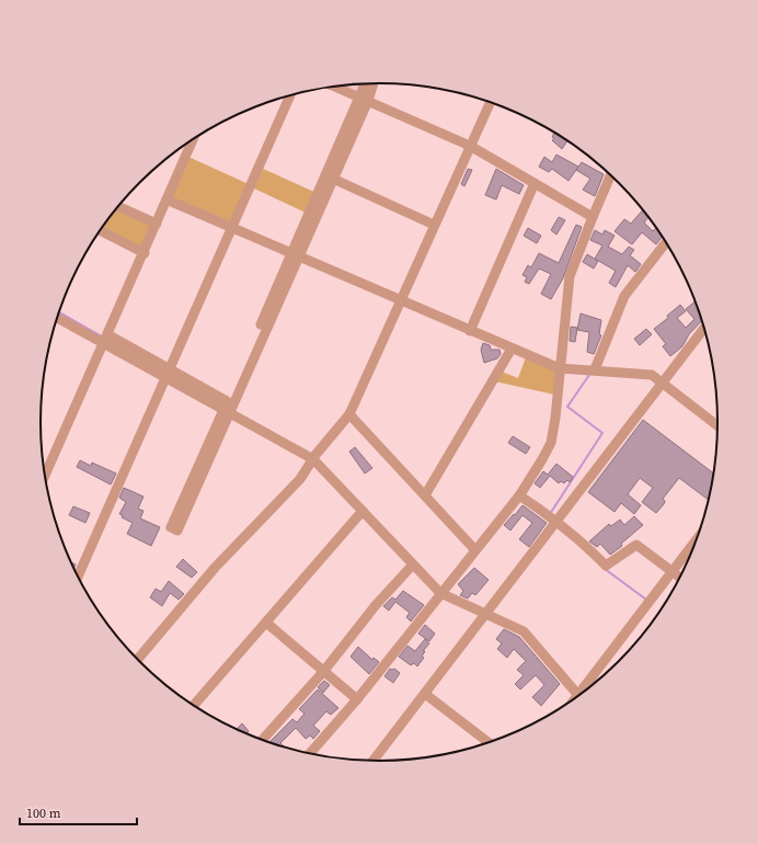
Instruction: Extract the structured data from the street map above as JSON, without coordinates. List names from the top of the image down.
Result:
{
  "scale_bar": "100 m"
}
